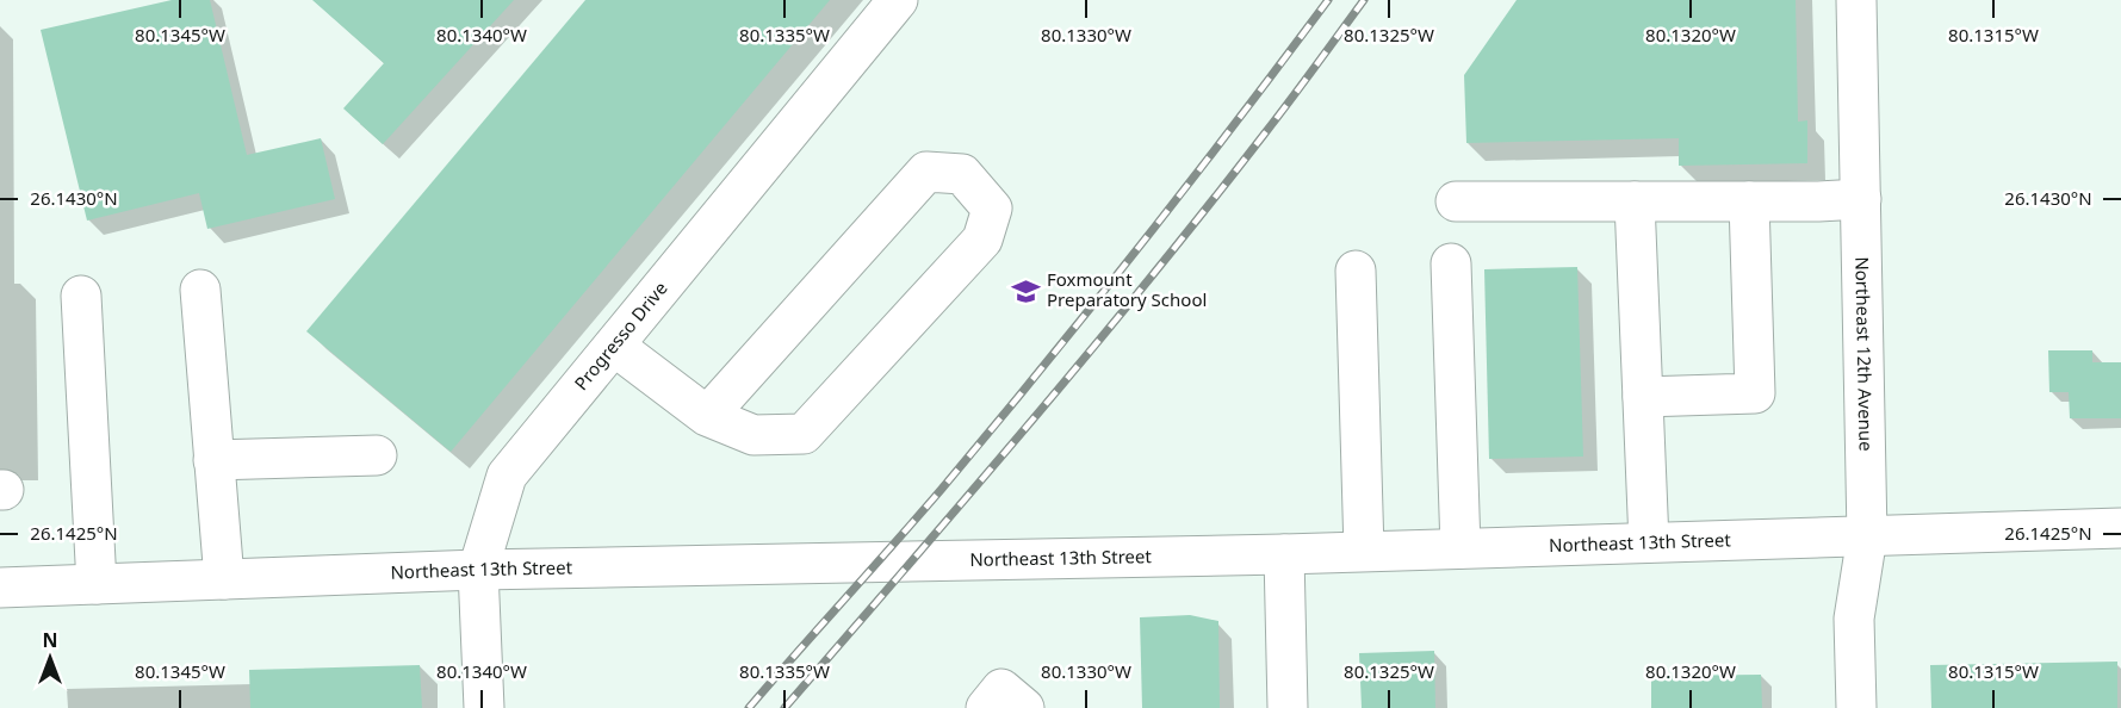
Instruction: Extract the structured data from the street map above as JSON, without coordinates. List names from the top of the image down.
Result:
{
  "streets": {
    "street": ["Progresso Drive", "Northeast 12th Avenue", "Northeast 13th Street"]
  },
  "crossings": [
    ["Progresso Drive", "Northeast 13th Street"],
    ["Northeast 12th Avenue", "Northeast 13th Street"]
  ],
  "places": {
    "school or university": ["Foxmount Preparatory School"]
  },
  "north": "top",
  "coordinates": [
    "80.1345°W",
    "80.1340°W",
    "80.1335°W",
    "80.1330°W",
    "80.1325°W",
    "80.1320°W",
    "80.1315°W",
    "26.1430°N",
    "26.1425°N"
  ]
}
